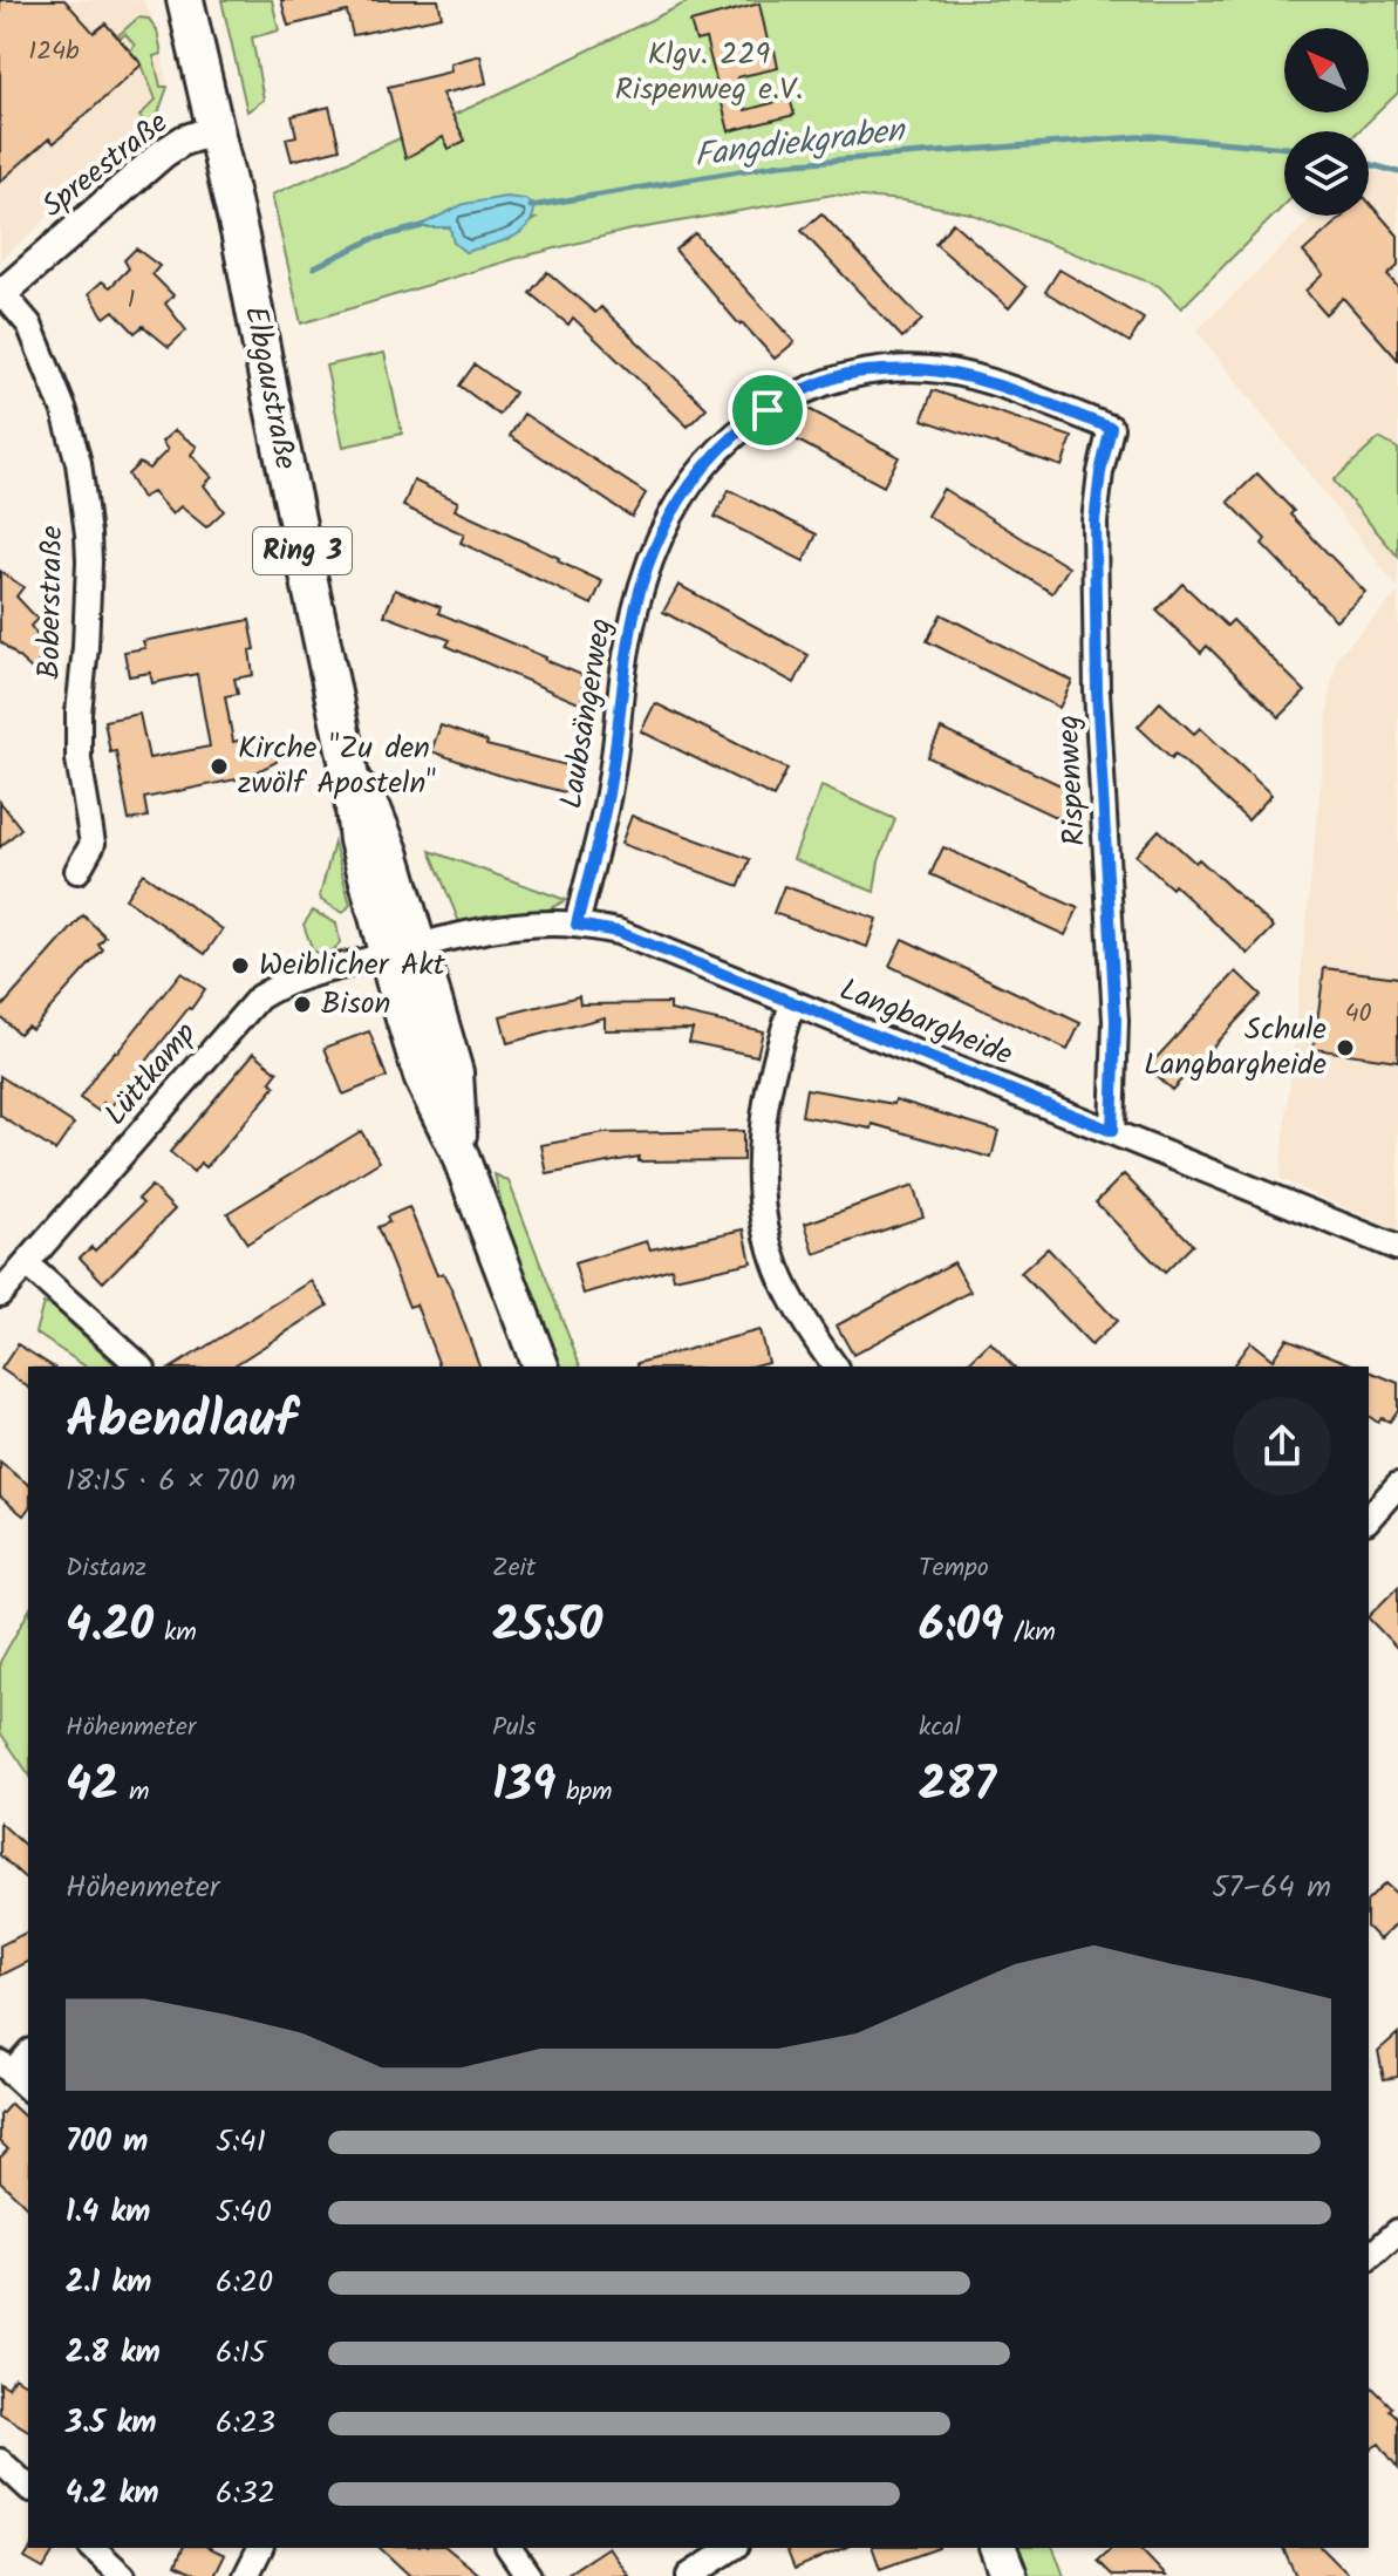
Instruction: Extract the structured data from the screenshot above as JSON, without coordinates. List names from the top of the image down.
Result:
{
  "streets": {
    "main road": ["Elbgaustraße", "Ring 3"],
    "street": [
      "Spreestraße",
      "Boberstraße",
      "Laubsängerweg",
      "Rispenweg",
      "Langbargheide",
      "Lüttkamp"
    ]
  },
  "crossings": [
    ["Spreestraße", "Elbgaustraße"],
    ["Spreestraße", "Boberstraße"],
    ["Elbgaustraße", "Langbargheide"],
    ["Elbgaustraße", "Lüttkamp"],
    ["Laubsängerweg", "Rispenweg"],
    ["Laubsängerweg", "Langbargheide"],
    ["Rispenweg", "Langbargheide"],
    ["Langbargheide", "Lüttkamp"]
  ],
  "water": ["Fangdiekgraben"],
  "parks": ["Klgv. 229 Rispenweg e.V."],
  "places": [
    "Kirche \"Zu den zwölf Aposteln\"",
    "Weiblicher Akt",
    "Bison",
    "Schule Langbargheide"
  ],
  "house_numbers": ["124b", "1", "40"],
  "north": "top left",
  "page": {
    "heading": ["Abendlauf", "18:15 · 6 × 700 m"],
    "stats": [
      ["Distanz", "4.20 km"],
      ["Zeit", "25:50"],
      ["Tempo", "6:09 /km"],
      ["Höhenmeter", "42 m"],
      ["Puls", "139 bpm"],
      ["kcal", "287"]
    ],
    "chart": ["Höhenmeter", "57–64 m"],
    "list": [
      {
        "name": "700 m",
        "note": "5:41"
      },
      {
        "name": "1.4 km",
        "note": "5:40"
      },
      {
        "name": "2.1 km",
        "note": "6:20"
      },
      {
        "name": "2.8 km",
        "note": "6:15"
      },
      {
        "name": "3.5 km",
        "note": "6:23"
      },
      {
        "name": "4.2 km",
        "note": "6:32"
      }
    ]
  }
}
